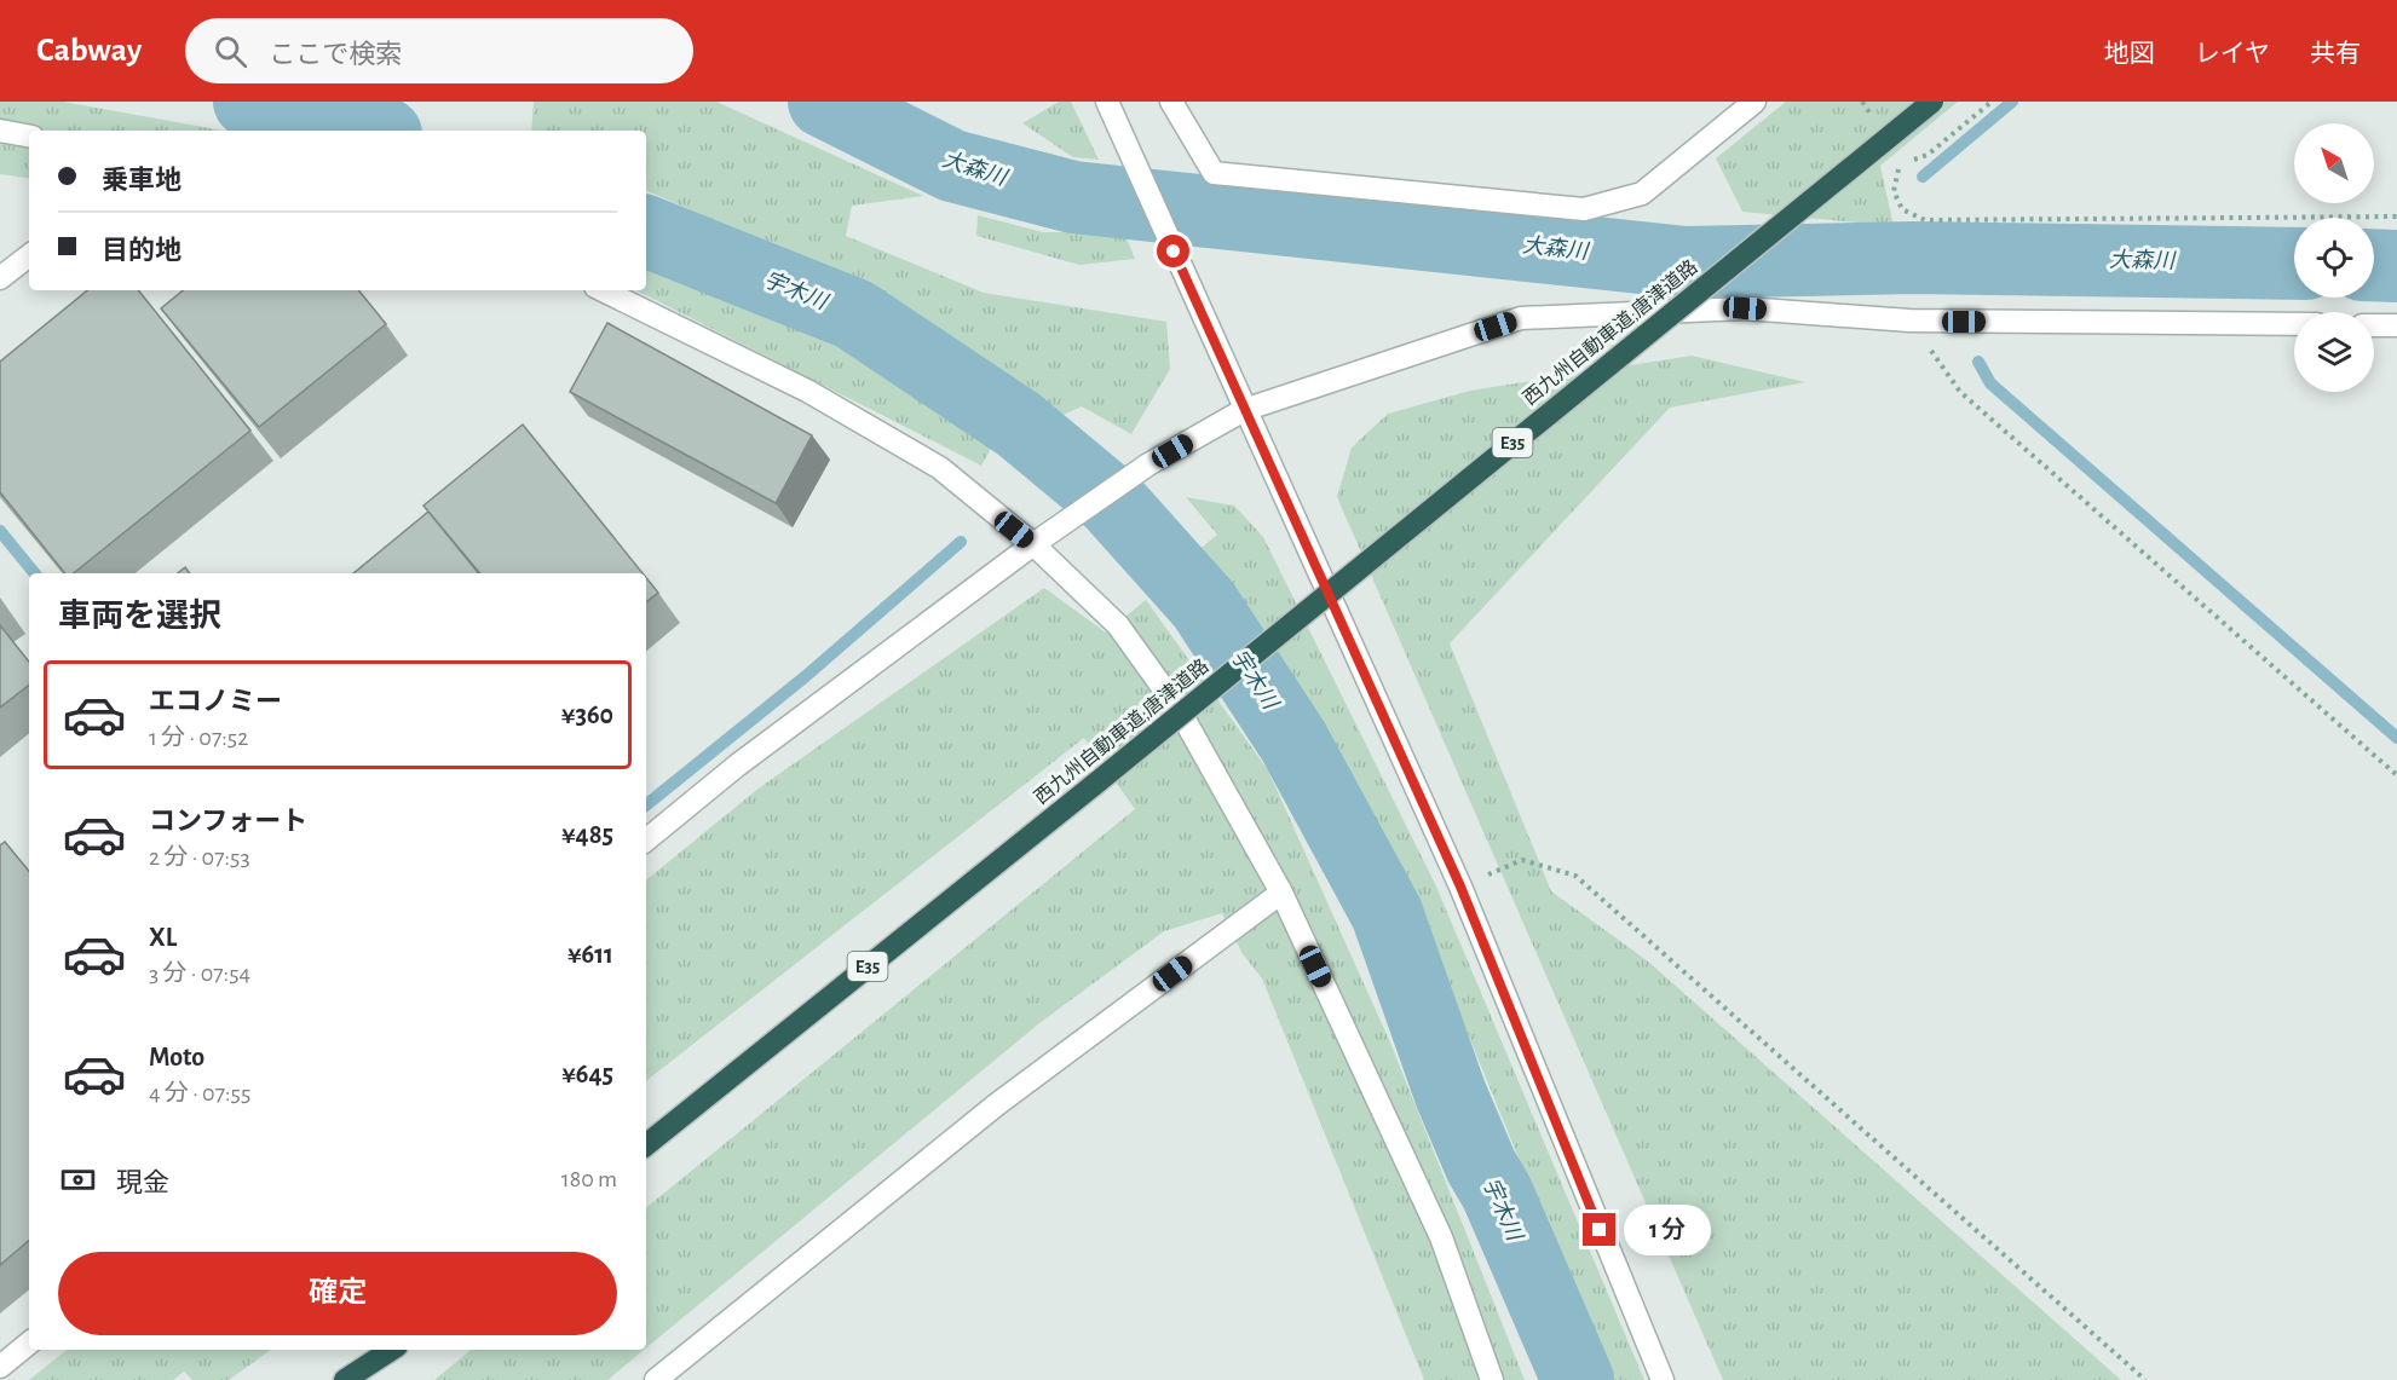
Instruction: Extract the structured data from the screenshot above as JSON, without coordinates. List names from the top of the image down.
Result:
{
  "streets": {
    "highway": ["西九州自動車道;唐津道路", "E35"]
  },
  "water": ["大森川", "宇木川"],
  "north": "top left",
  "page": {
    "header": "Cabway",
    "search": "ここで検索",
    "nav": ["地図", "レイヤ", "共有"],
    "banner": ["乗車地", "目的地"],
    "heading": "車両を選択",
    "list": [
      {
        "name": "エコノミー",
        "note": "1 分 · 07:52",
        "value": "¥360"
      },
      {
        "name": "コンフォート",
        "note": "2 分 · 07:53",
        "value": "¥485"
      },
      {
        "name": "XL",
        "note": "3 分 · 07:54",
        "value": "¥611"
      },
      {
        "name": "Moto",
        "note": "4 分 · 07:55",
        "value": "¥645"
      }
    ],
    "pay": ["現金", "180 m"],
    "bubble": "1 分",
    "buttons": "確定"
  }
}
